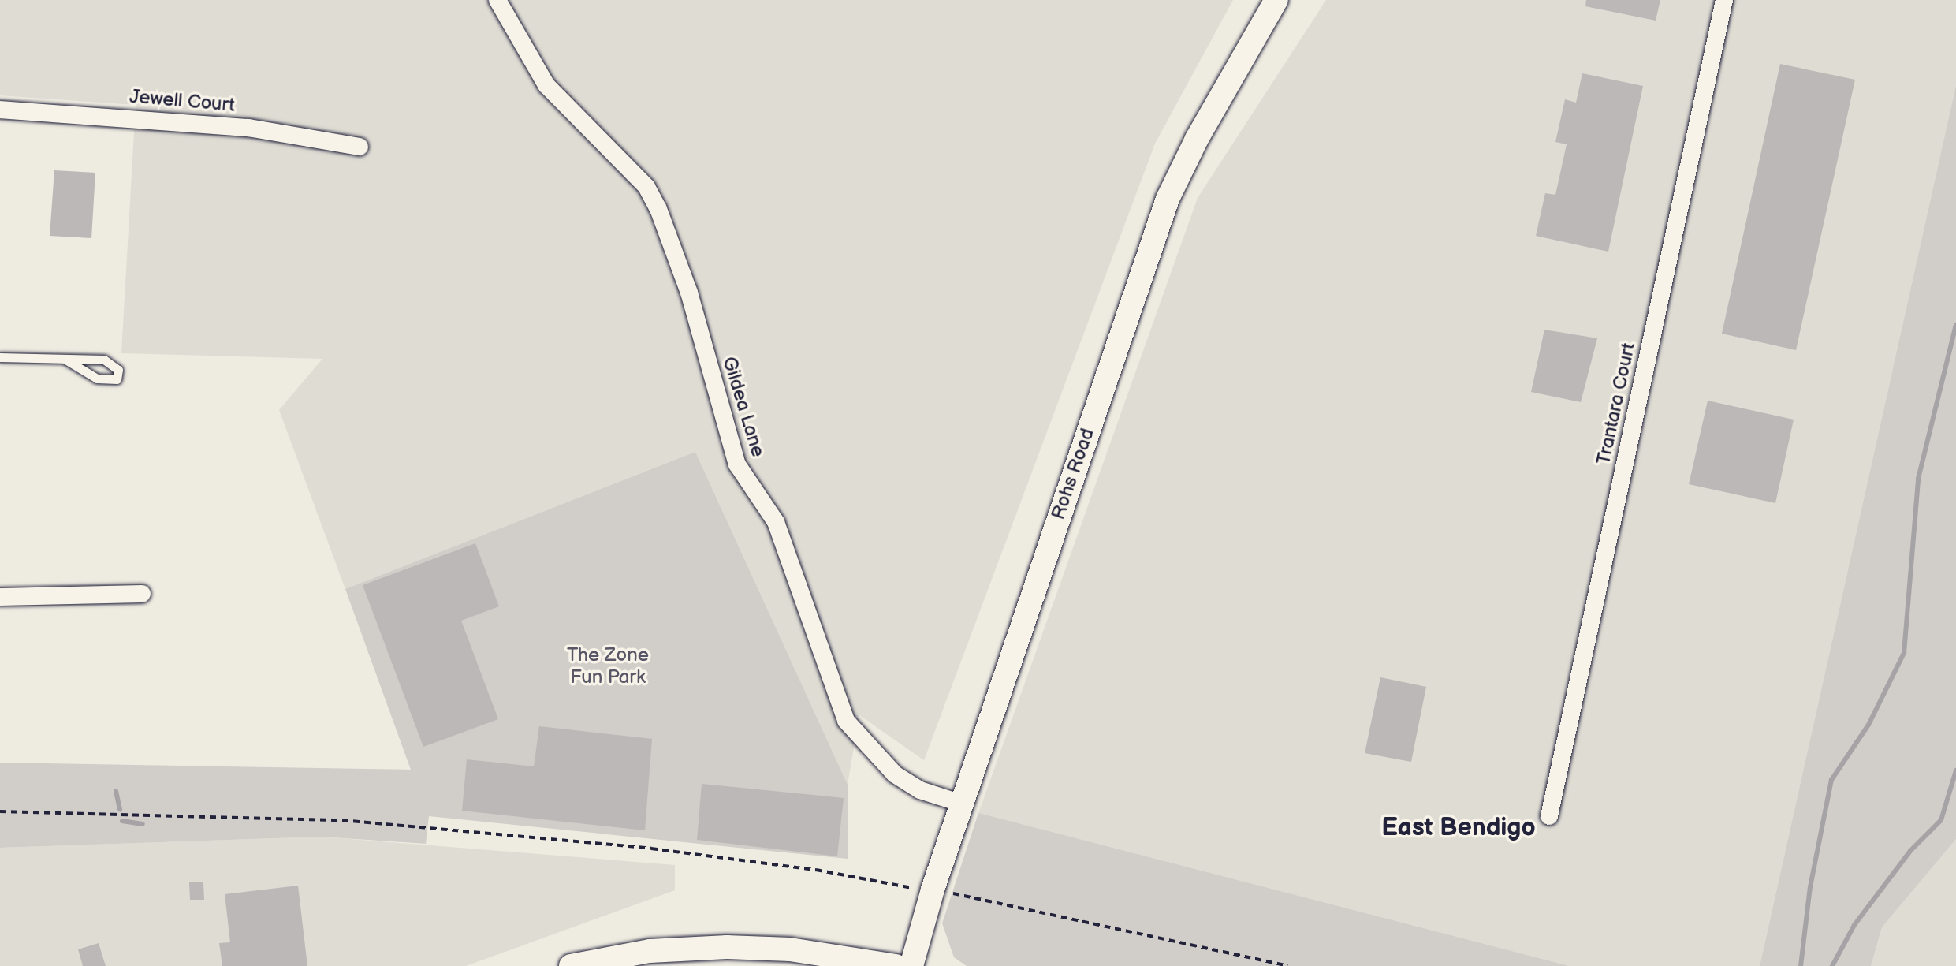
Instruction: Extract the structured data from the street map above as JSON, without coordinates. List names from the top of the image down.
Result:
{
  "streets": {
    "main road": ["Rohs Road"],
    "street": ["Jewell Court", "Trantara Court", "Gildea Lane"]
  },
  "crossings": [
    ["Gildea Lane", "Rohs Road"]
  ],
  "districts": ["East Bendigo"],
  "parks": ["The Zone Fun Park"]
}
